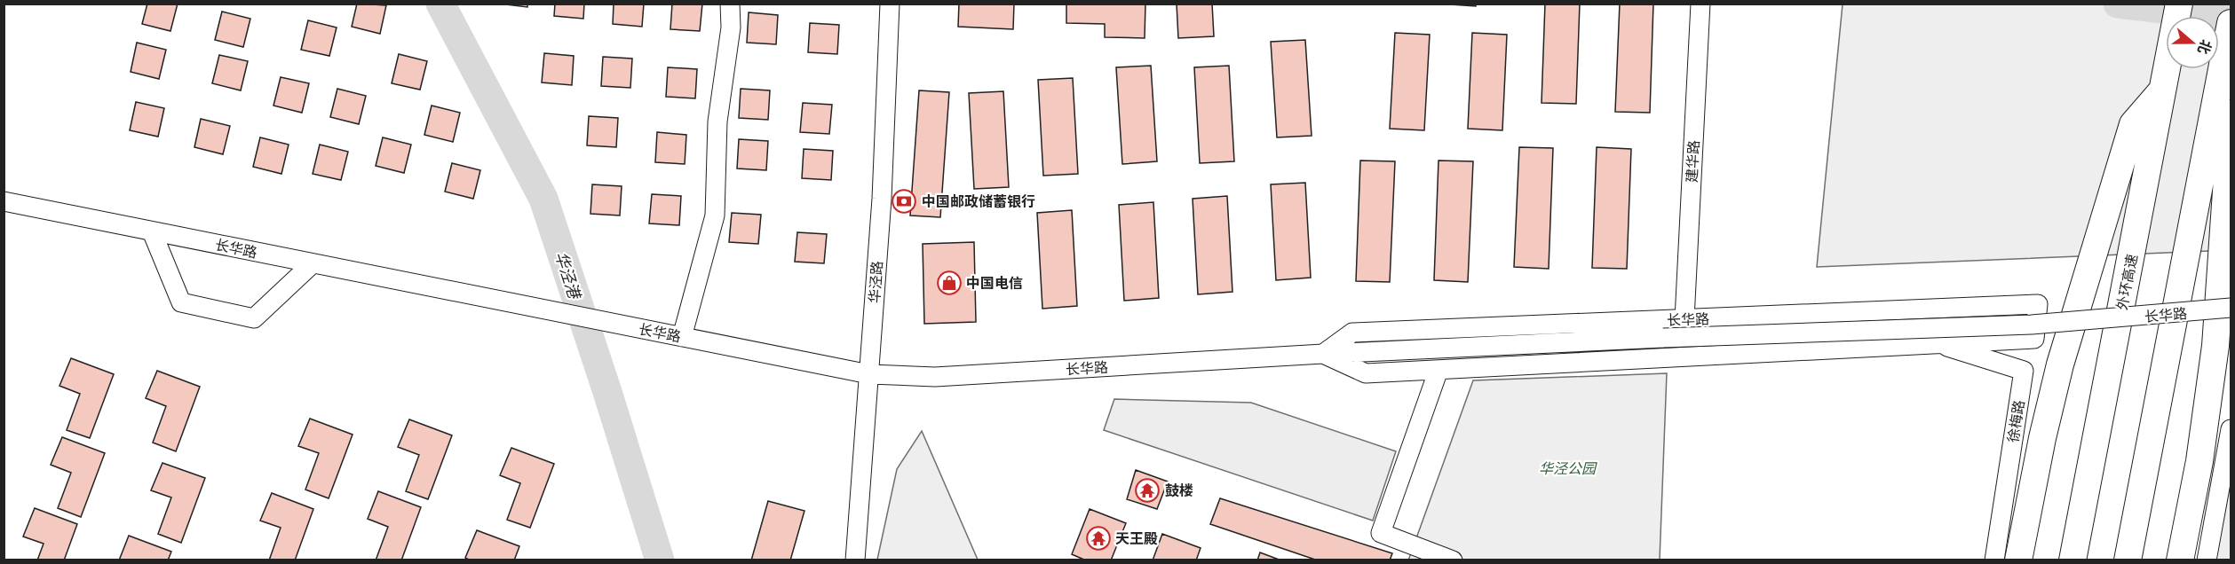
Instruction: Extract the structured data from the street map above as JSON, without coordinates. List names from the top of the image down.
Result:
{
  "streets": {
    "highway": ["外环高速"],
    "street": [
      "建华路",
      "长华路",
      "华泾路",
      "徐梅路"
    ]
  },
  "crossings": [
    ["建华路", "长华路"],
    ["长华路", "华泾路"],
    ["长华路", "徐梅路"]
  ],
  "water": ["华泾港"],
  "parks": ["华泾公园"],
  "places": {
    "bank": ["中国邮政储蓄银行"],
    "shop": ["中国电信"],
    "temple": ["鼓楼", "天王殿"]
  },
  "north": "right"
}
